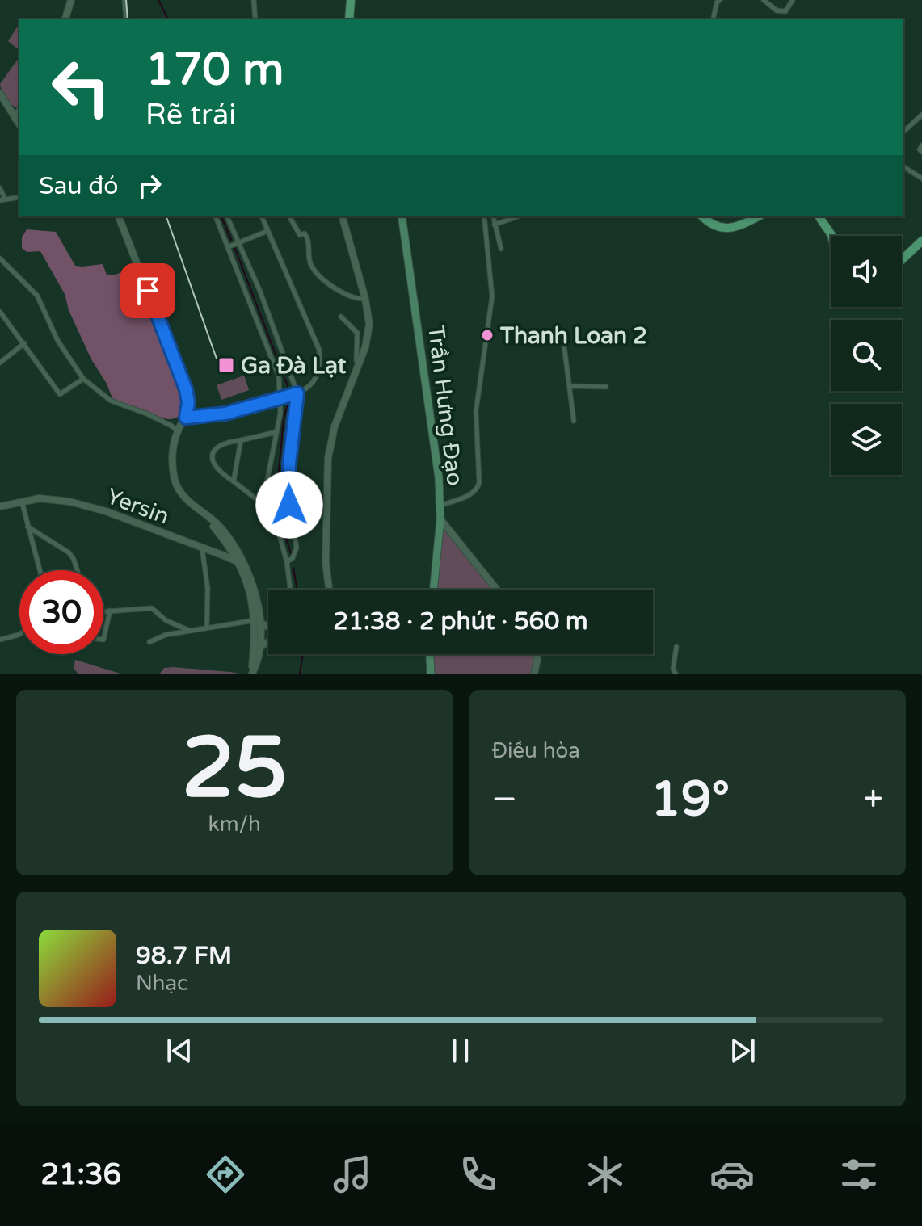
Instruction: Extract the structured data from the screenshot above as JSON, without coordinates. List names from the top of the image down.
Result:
{
  "streets": {
    "main road": ["Trần Hưng Đạo"],
    "street": ["Yersin"]
  },
  "places": {
    "other": ["Thanh Loan 2"],
    "transit": ["Ga Đà Lạt"]
  },
  "page": {
    "turn": ["170 m", "Rẽ trái"],
    "then": "Sau đó",
    "limit": "30",
    "trip": "21:38 · 2 phút · 560 m",
    "tile": [
      ["25", "km/h"],
      "Điều hòa"
    ],
    "heat": ["−", "19°", "+"],
    "song": ["98.7 FM", "Nhạc"],
    "tabs": "21:36"
  }
}
